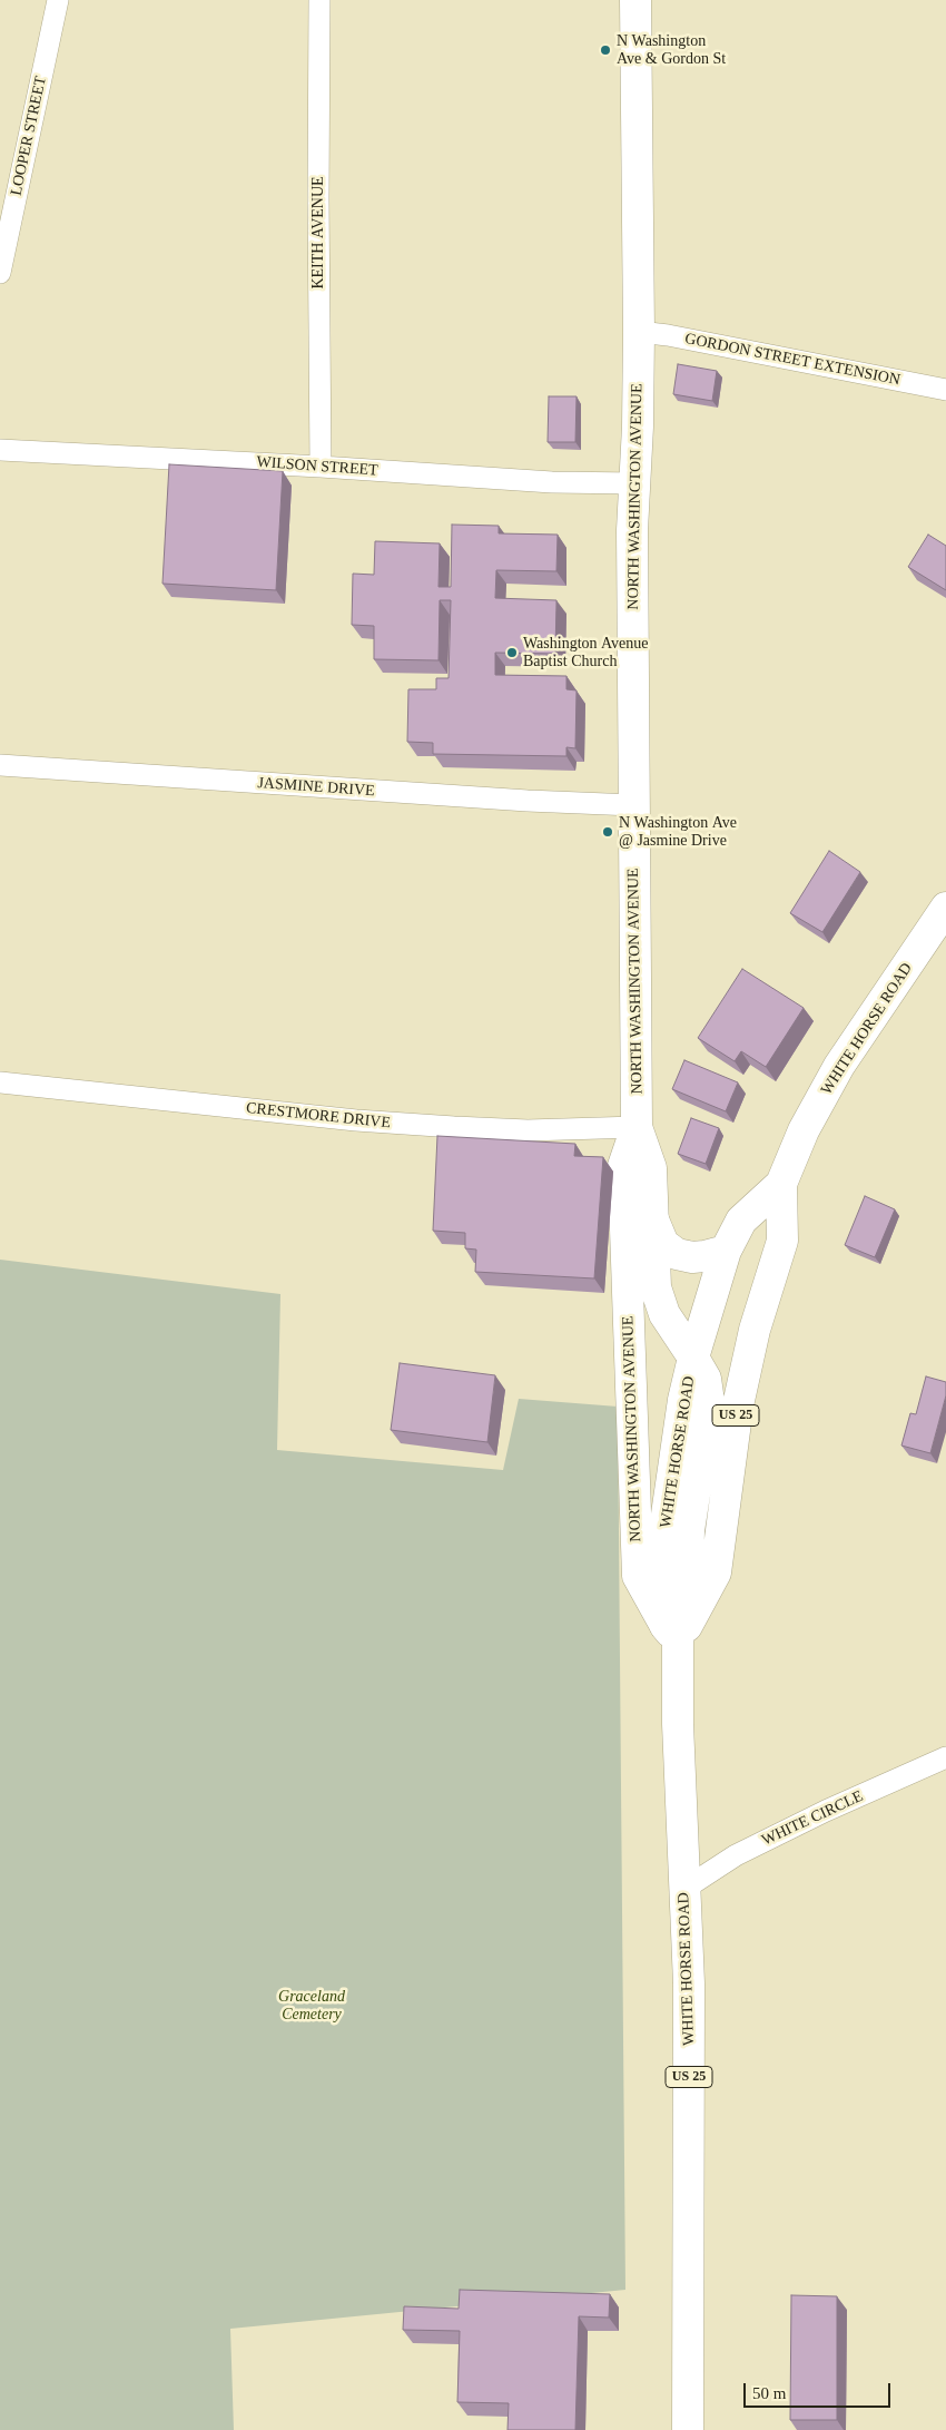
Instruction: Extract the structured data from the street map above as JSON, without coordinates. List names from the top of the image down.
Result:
{
  "streets": {
    "main road": ["NORTH WASHINGTON AVENUE", "WHITE HORSE ROAD", "US 25"],
    "street": [
      "LOOPER STREET",
      "KEITH AVENUE",
      "GORDON STREET EXTENSION",
      "WILSON STREET",
      "JASMINE DRIVE",
      "CRESTMORE DRIVE",
      "WHITE CIRCLE"
    ]
  },
  "crossings": [
    ["KEITH AVENUE", "WILSON STREET"],
    ["GORDON STREET EXTENSION", "NORTH WASHINGTON AVENUE"],
    ["WILSON STREET", "NORTH WASHINGTON AVENUE"],
    ["NORTH WASHINGTON AVENUE", "JASMINE DRIVE"],
    ["NORTH WASHINGTON AVENUE", "WHITE HORSE ROAD"],
    ["NORTH WASHINGTON AVENUE", "CRESTMORE DRIVE"],
    ["WHITE HORSE ROAD", "WHITE CIRCLE"]
  ],
  "parks": ["Graceland Cemetery"],
  "places": ["N Washington Ave & Gordon St", "Washington Avenue Baptist Church", "N Washington Ave @ Jasmine Drive"],
  "scale_bar": "50 m"
}
